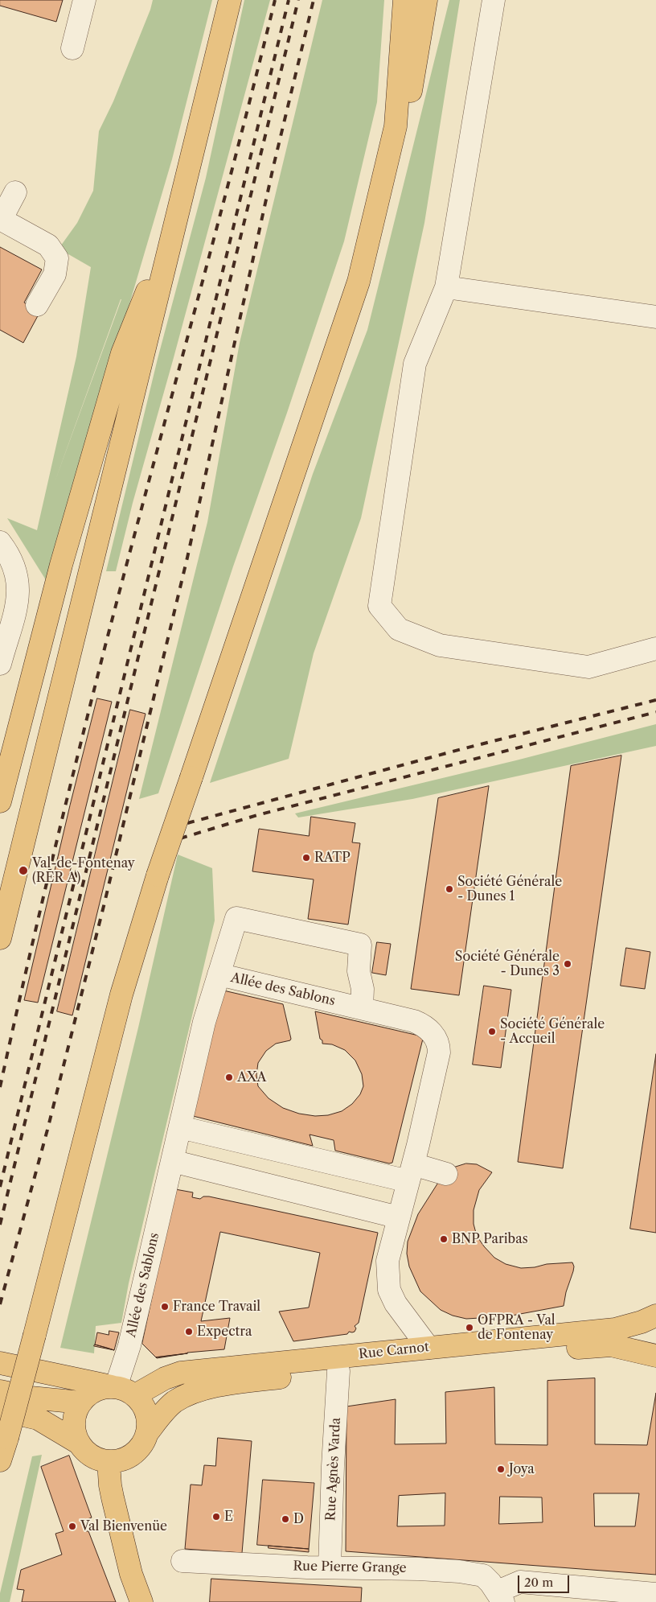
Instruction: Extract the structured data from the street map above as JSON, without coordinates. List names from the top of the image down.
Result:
{
  "streets": {
    "main road": ["Rue Carnot"],
    "street": ["Allée des Sablons", "Rue Agnès Varda", "Rue Pierre Grange"]
  },
  "crossings": [
    ["Allée des Sablons", "Rue Carnot"],
    ["Rue Carnot", "Rue Agnès Varda"],
    ["Rue Agnès Varda", "Rue Pierre Grange"]
  ],
  "places": [
    "RATP",
    "Val-de-Fontenay (RER A)",
    "Société Générale - Dunes 1",
    "Société Générale - Dunes 3",
    "Société Générale - Accueil",
    "AXA",
    "BNP Paribas",
    "France Travail",
    "OFPRA - Val de Fontenay",
    "Expectra",
    "Joya",
    "E",
    "D",
    "Val Bienvenüe"
  ],
  "scale_bar": "20 m"
}
